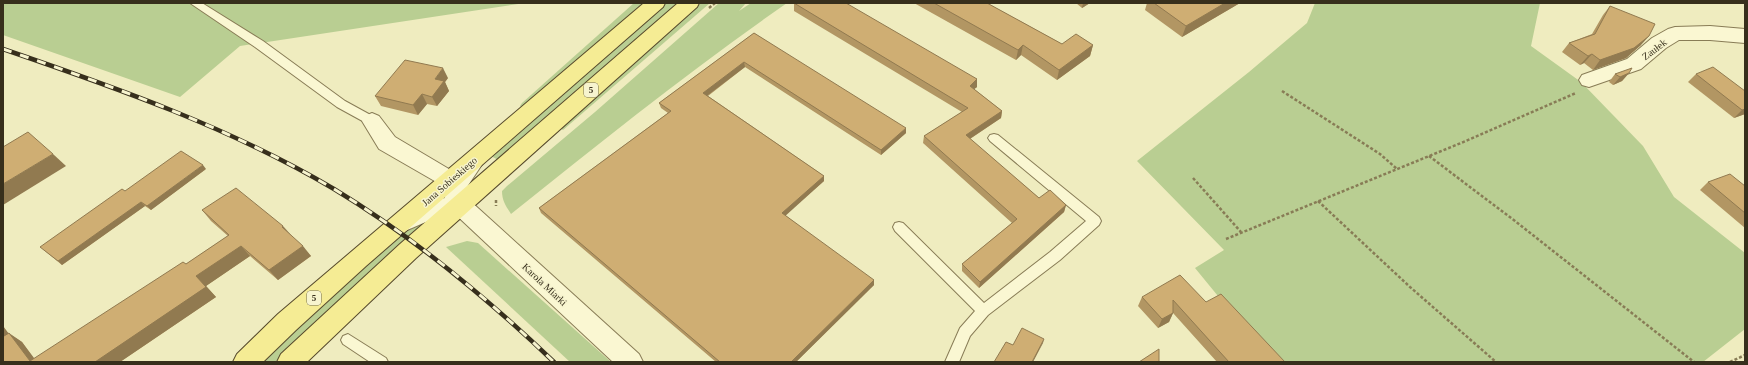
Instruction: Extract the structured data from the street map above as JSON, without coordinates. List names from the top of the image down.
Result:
{
  "streets": {
    "main road": ["5", "Jana Sobieskiego"],
    "street": ["Zaułek", "Karola Miarki"]
  },
  "crossings": [
    ["5", "Karola Miarki"]
  ]
}
